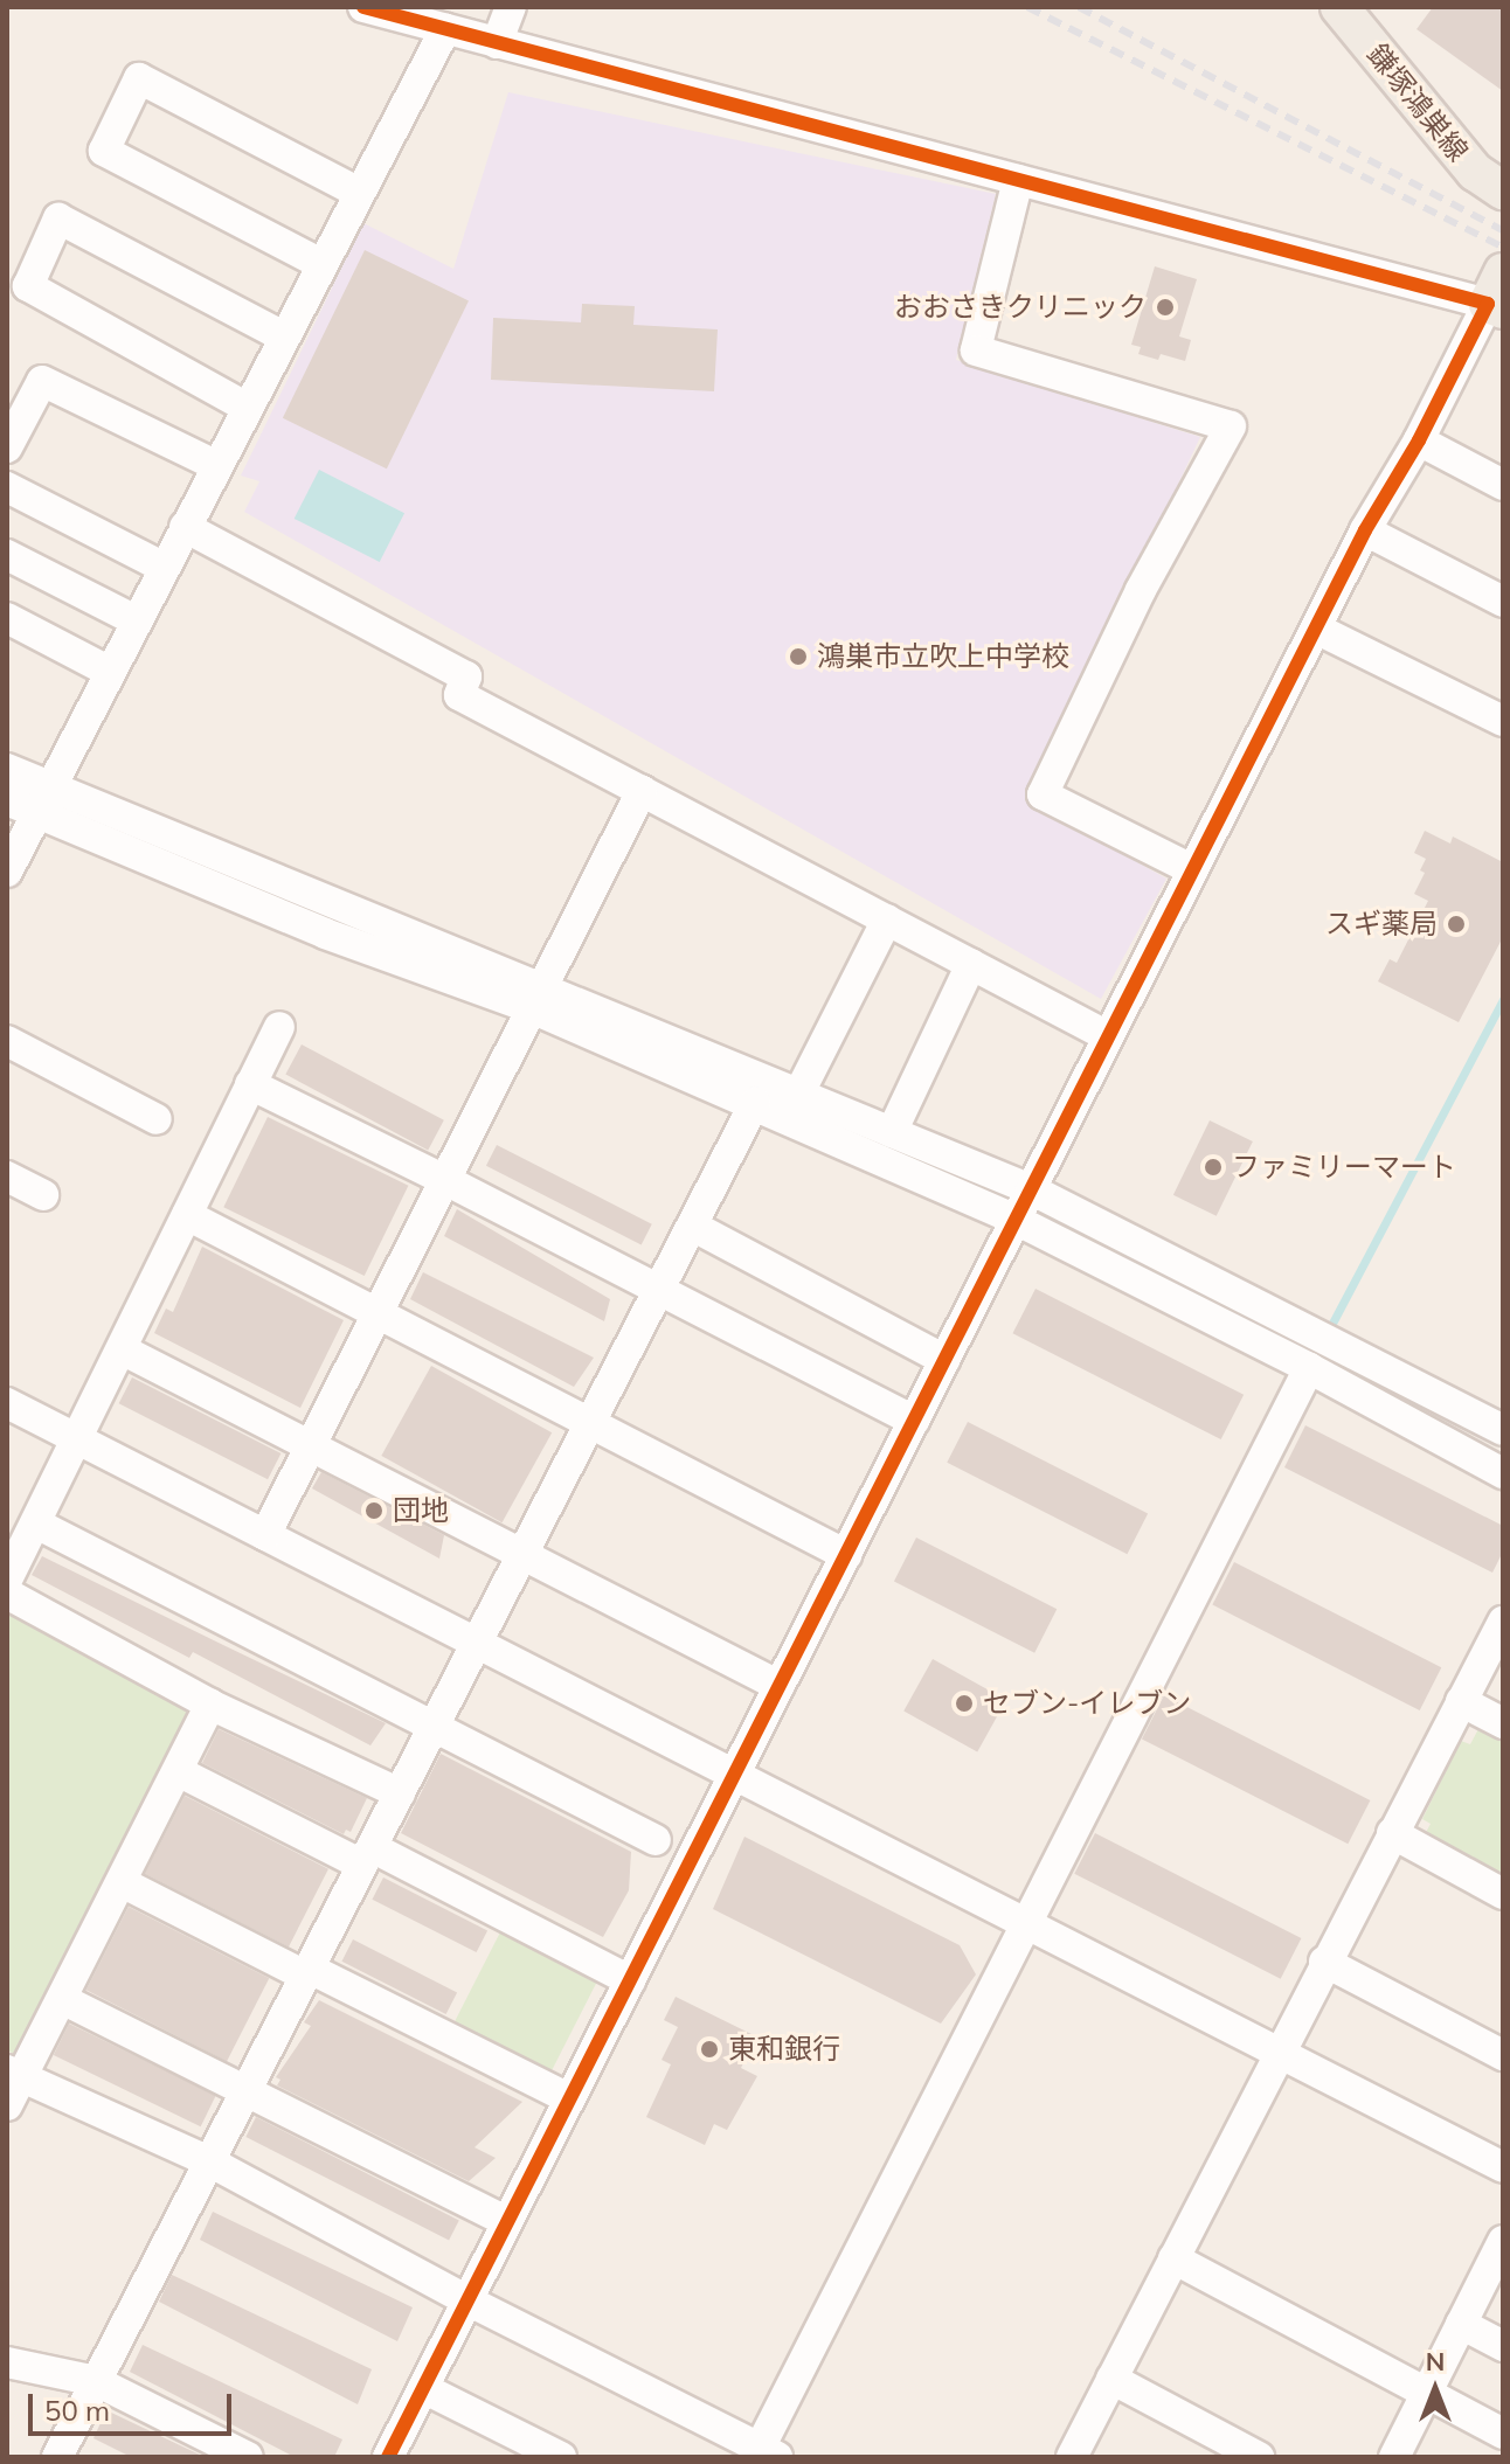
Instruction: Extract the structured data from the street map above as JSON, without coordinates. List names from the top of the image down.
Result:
{
  "streets": {
    "main road": ["鎌塚鴻巣線"]
  },
  "places": [
    "おおさきクリニック",
    "鴻巣市立吹上中学校",
    "スギ薬局",
    "ファミリーマート",
    "団地",
    "セブン-イレブン",
    "東和銀行"
  ],
  "scale_bar": "50 m",
  "north": "top"
}
